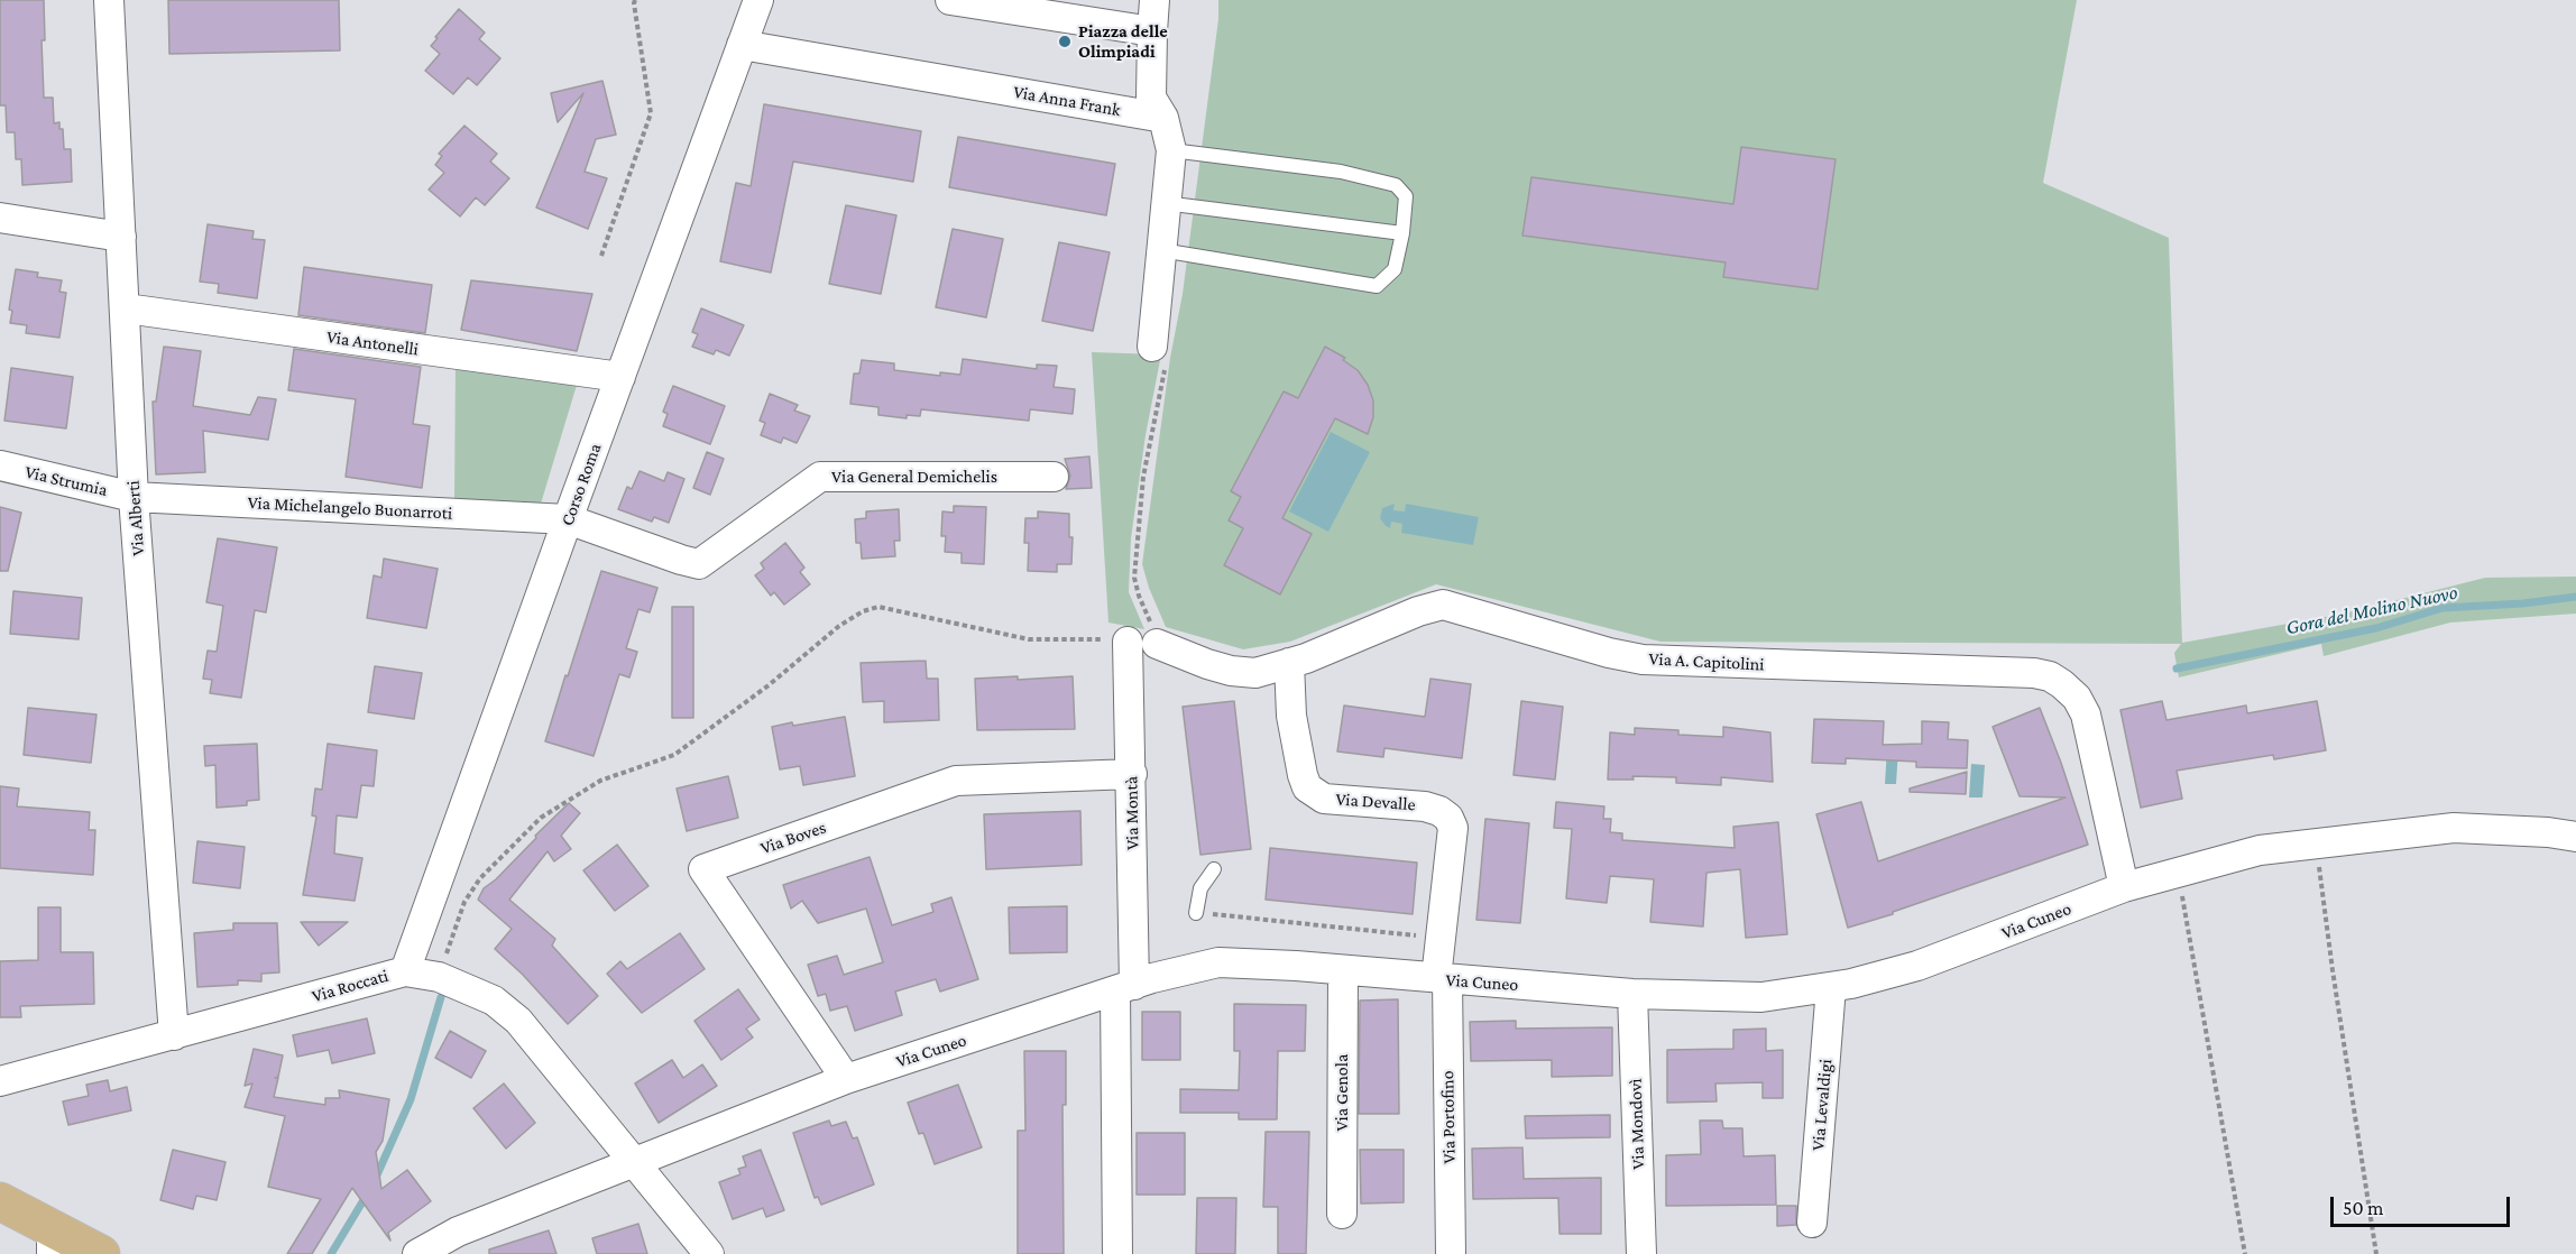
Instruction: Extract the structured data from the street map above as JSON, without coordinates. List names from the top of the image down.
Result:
{
  "streets": {
    "street": [
      "Via Anna Frank",
      "Via Antonelli",
      "Via General Demichelis",
      "Via Strumia",
      "Corso Roma",
      "Via Michelangelo Buonarroti",
      "Via Alberti",
      "Via A. Capitolini",
      "Via Devalle",
      "Via Montà",
      "Via Boves",
      "Via Cuneo",
      "Via Roccati",
      "Via Genola",
      "Via Levaldigi",
      "Via Portofino",
      "Via Mondovì"
    ]
  },
  "crossings": [
    ["Via Anna Frank", "Corso Roma"],
    ["Via Antonelli", "Corso Roma"],
    ["Via Antonelli", "Via Alberti"],
    ["Via General Demichelis", "Corso Roma"],
    ["Via General Demichelis", "Via Michelangelo Buonarroti"],
    ["Via Strumia", "Via Michelangelo Buonarroti"],
    ["Via Strumia", "Via Alberti"],
    ["Corso Roma", "Via Michelangelo Buonarroti"],
    ["Corso Roma", "Via Roccati"],
    ["Via Michelangelo Buonarroti", "Via Alberti"],
    ["Via Alberti", "Via Roccati"],
    ["Via A. Capitolini", "Via Devalle"],
    ["Via A. Capitolini", "Via Montà"],
    ["Via A. Capitolini", "Via Cuneo"],
    ["Via Devalle", "Via Cuneo"],
    ["Via Devalle", "Via Portofino"],
    ["Via Montà", "Via Boves"],
    ["Via Montà", "Via Cuneo"],
    ["Via Boves", "Via Cuneo"],
    ["Via Cuneo", "Via Roccati"],
    ["Via Cuneo", "Via Genola"],
    ["Via Cuneo", "Via Levaldigi"],
    ["Via Cuneo", "Via Portofino"],
    ["Via Cuneo", "Via Mondovì"]
  ],
  "water": ["Gora del Molino Nuovo"],
  "places": ["Piazza delle Olimpiadi"],
  "scale_bar": "50 m"
}
